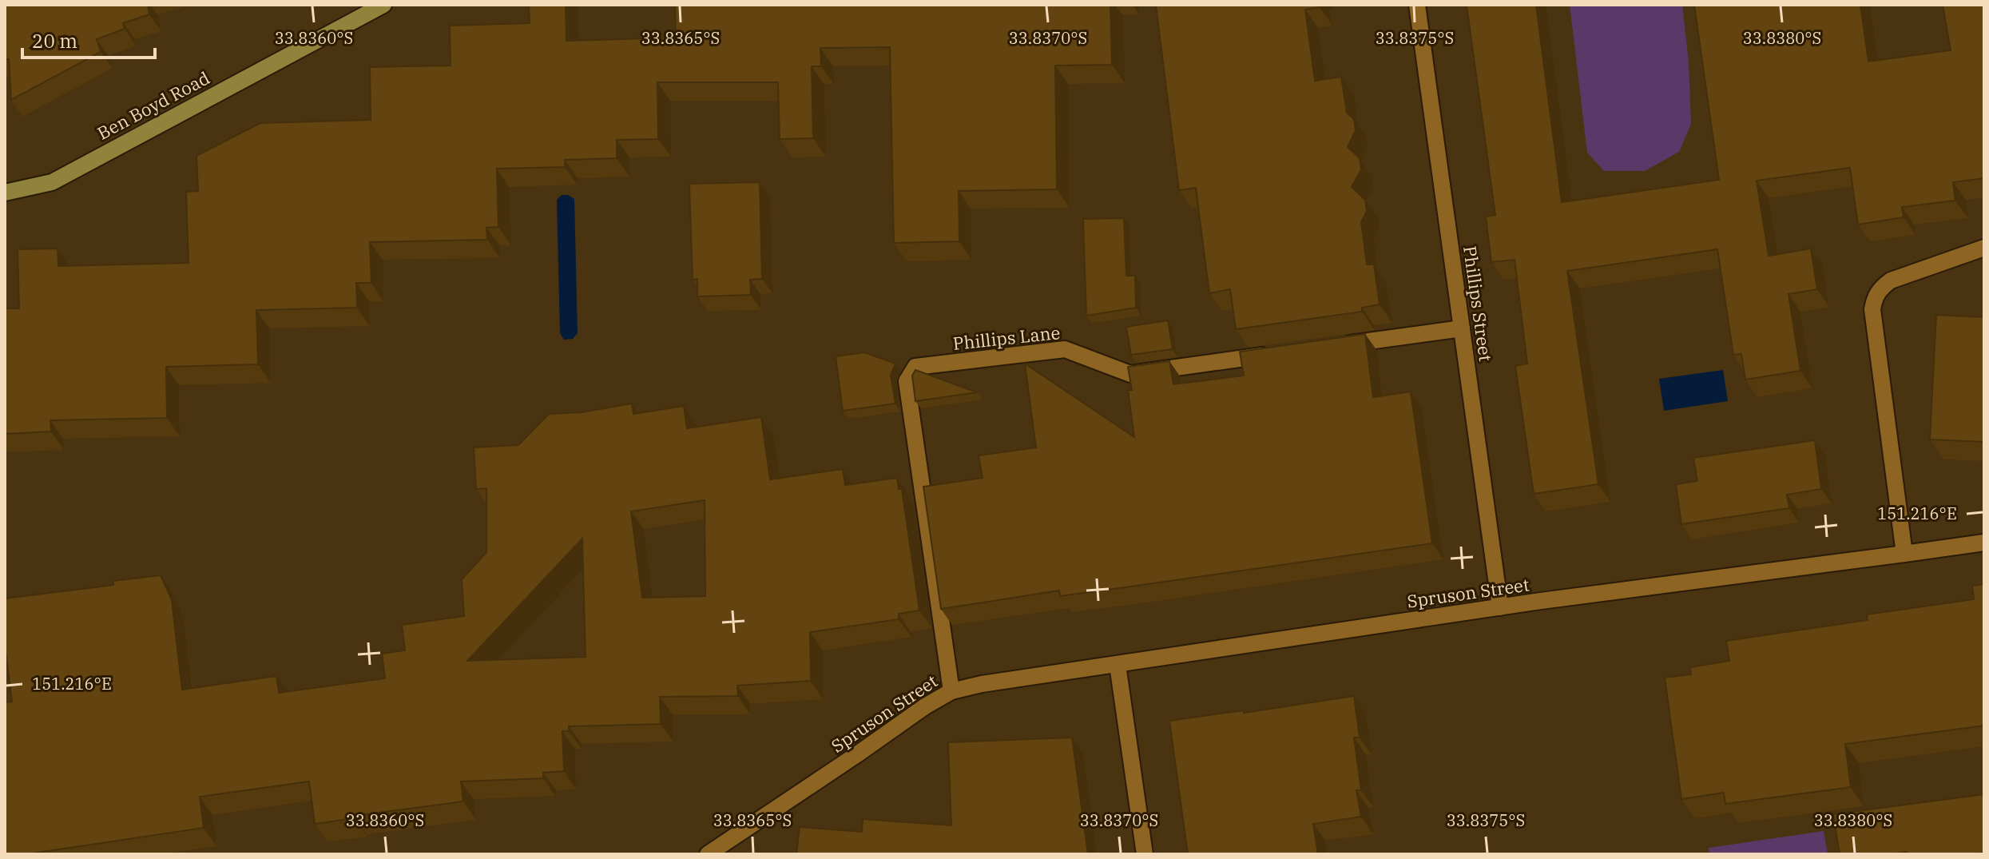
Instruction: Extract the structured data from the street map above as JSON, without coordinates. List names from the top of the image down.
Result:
{
  "streets": {
    "street": [
      "Ben Boyd Road",
      "Phillips Street",
      "Phillips Lane",
      "Spruson Street"
    ]
  },
  "crossings": [
    ["Phillips Street", "Spruson Street"],
    ["Phillips Lane", "Spruson Street"]
  ],
  "scale_bar": "20 m",
  "coordinates": [
    "33.8360°S",
    "33.8365°S",
    "33.8370°S",
    "33.8375°S",
    "33.8380°S",
    "151.216°E"
  ]
}
